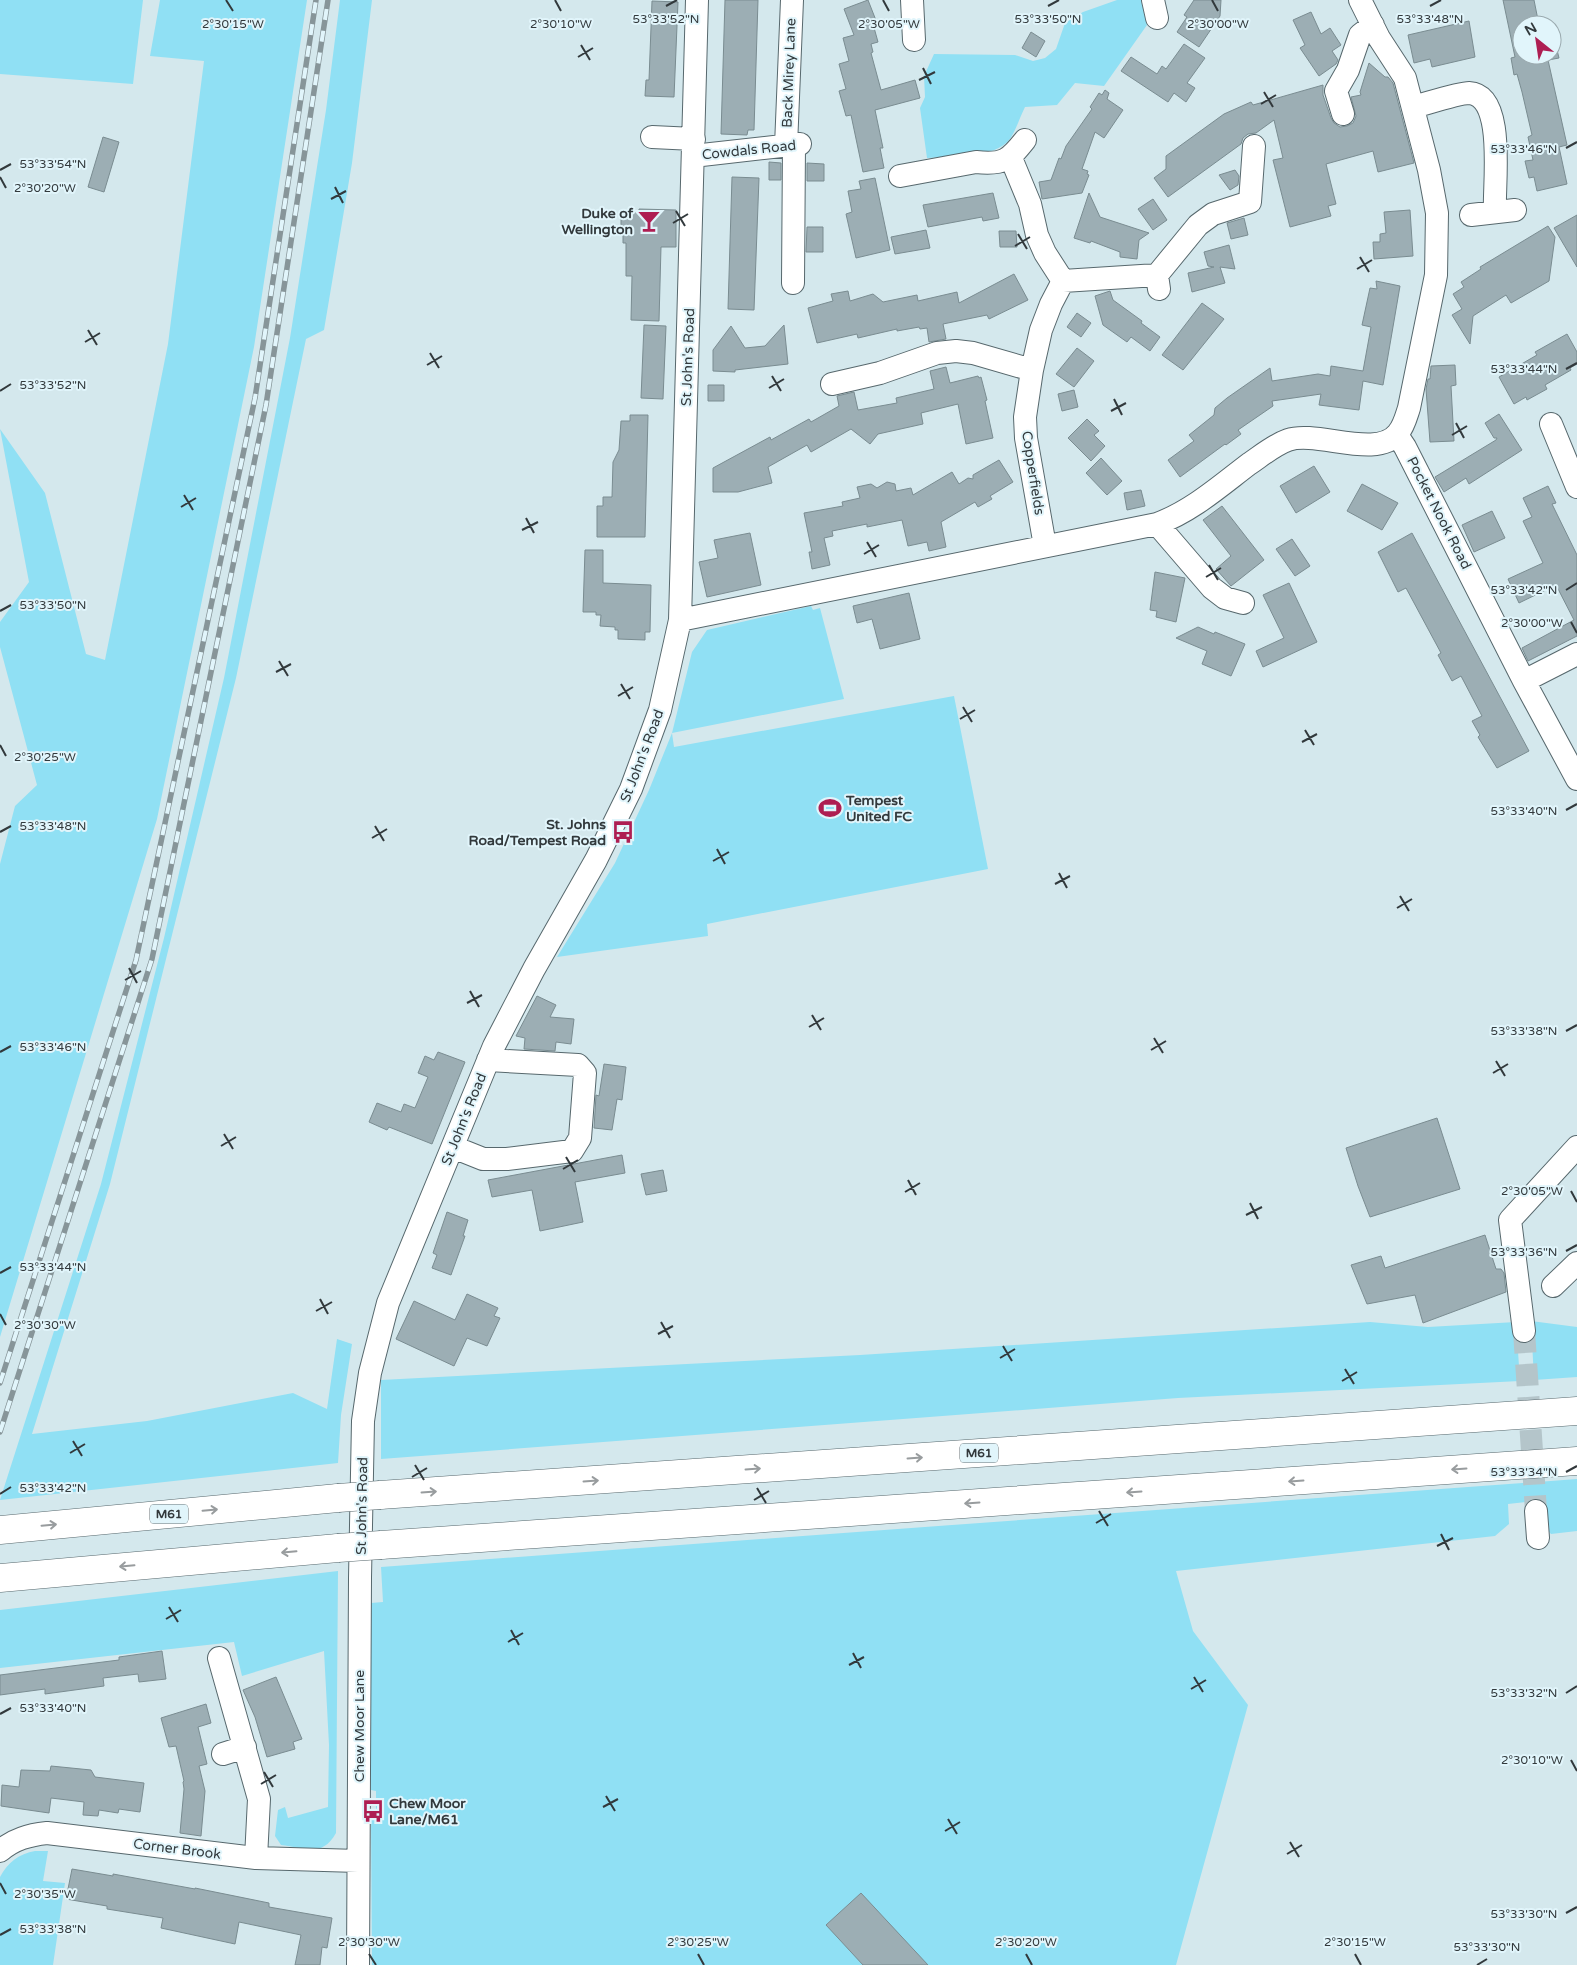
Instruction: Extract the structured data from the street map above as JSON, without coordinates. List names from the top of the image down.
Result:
{
  "streets": {
    "highway": ["M61"],
    "street": [
      "Back Mirey Lane",
      "Cowdals Road",
      "St John's Road",
      "Copperfields",
      "Pocket Nook Road",
      "Chew Moor Lane",
      "Corner Brook"
    ]
  },
  "crossings": [
    ["Back Mirey Lane", "Cowdals Road"],
    ["Cowdals Road", "St John's Road"],
    ["St John's Road", "Chew Moor Lane"],
    ["Chew Moor Lane", "Corner Brook"]
  ],
  "places": {
    "bar": ["Duke of Wellington"],
    "sports": ["Tempest United FC"],
    "bus stop": ["St. Johns Road/Tempest Road", "Chew Moor Lane/M61"]
  },
  "north": "top left",
  "coordinates": [
    "53°33'52\"N",
    "53°33'50\"N",
    "53°33'48\"N",
    "2°30'10\"W",
    "2°30'05\"W",
    "2°30'00\"W",
    "2°30'15\"W",
    "53°33'46\"N",
    "53°33'54\"N",
    "2°30'20\"W",
    "53°33'44\"N",
    "53°33'42\"N",
    "2°30'25\"W",
    "53°33'40\"N",
    "53°33'38\"N",
    "53°33'36\"N",
    "2°30'30\"W",
    "53°33'34\"N",
    "53°33'32\"N",
    "2°30'35\"W",
    "53°33'30\"N"
  ]
}
